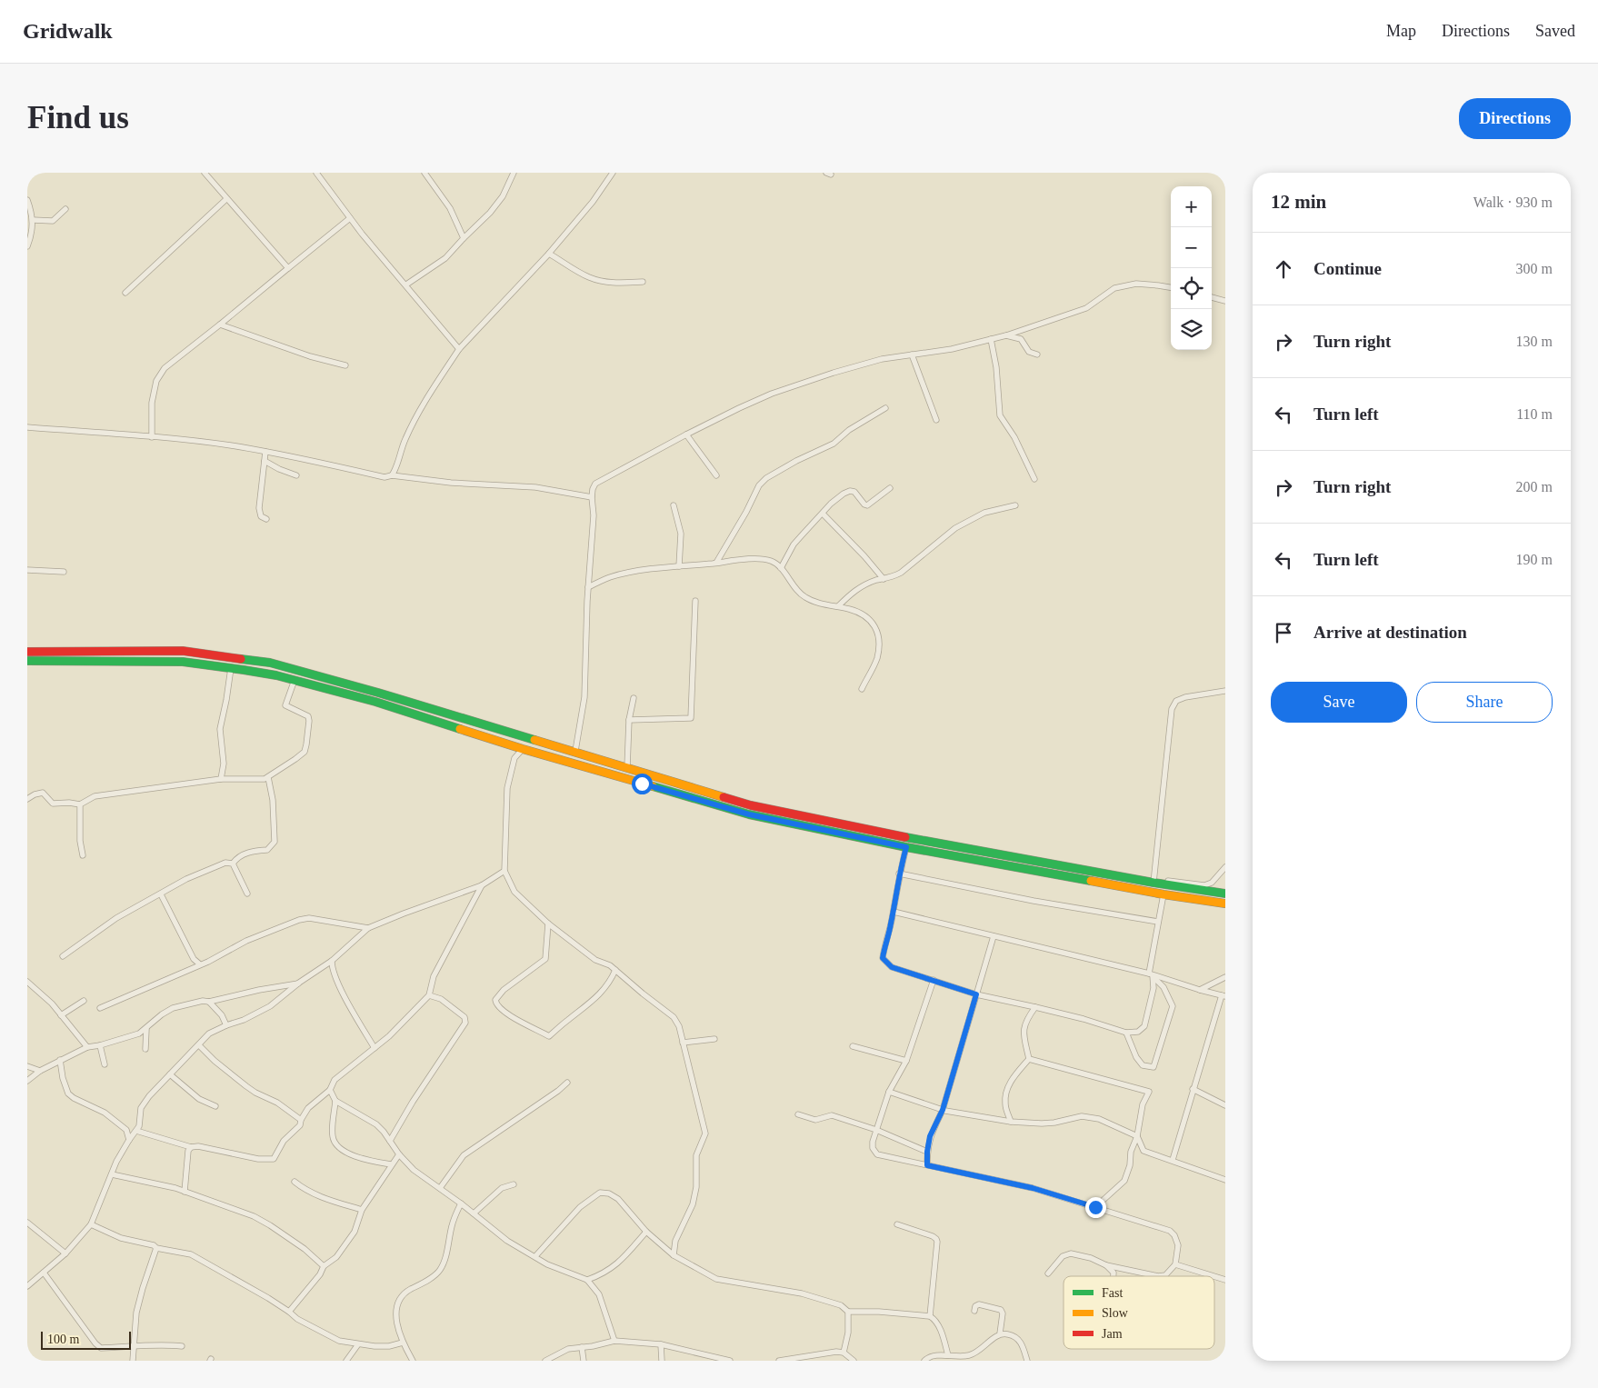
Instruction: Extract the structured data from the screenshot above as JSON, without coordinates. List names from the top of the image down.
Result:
{
  "legend": ["Fast", "Slow", "Jam"],
  "scale_bar": "100 m",
  "page": {
    "header": "Gridwalk",
    "nav": ["Map", "Directions", "Saved"],
    "buttons": [
      "Directions",
      ["Save", "Share"]
    ],
    "title": "Find us",
    "heading": ["12 min", "Walk · 930 m"],
    "map_buttons": ["+", "−"],
    "list": [
      ["Continue", "300 m"],
      ["Turn right", "130 m"],
      ["Turn left", "110 m"],
      ["Turn right", "200 m"],
      ["Turn left", "190 m"],
      "Arrive at destination"
    ],
    "scale": "100 m"
  }
}
